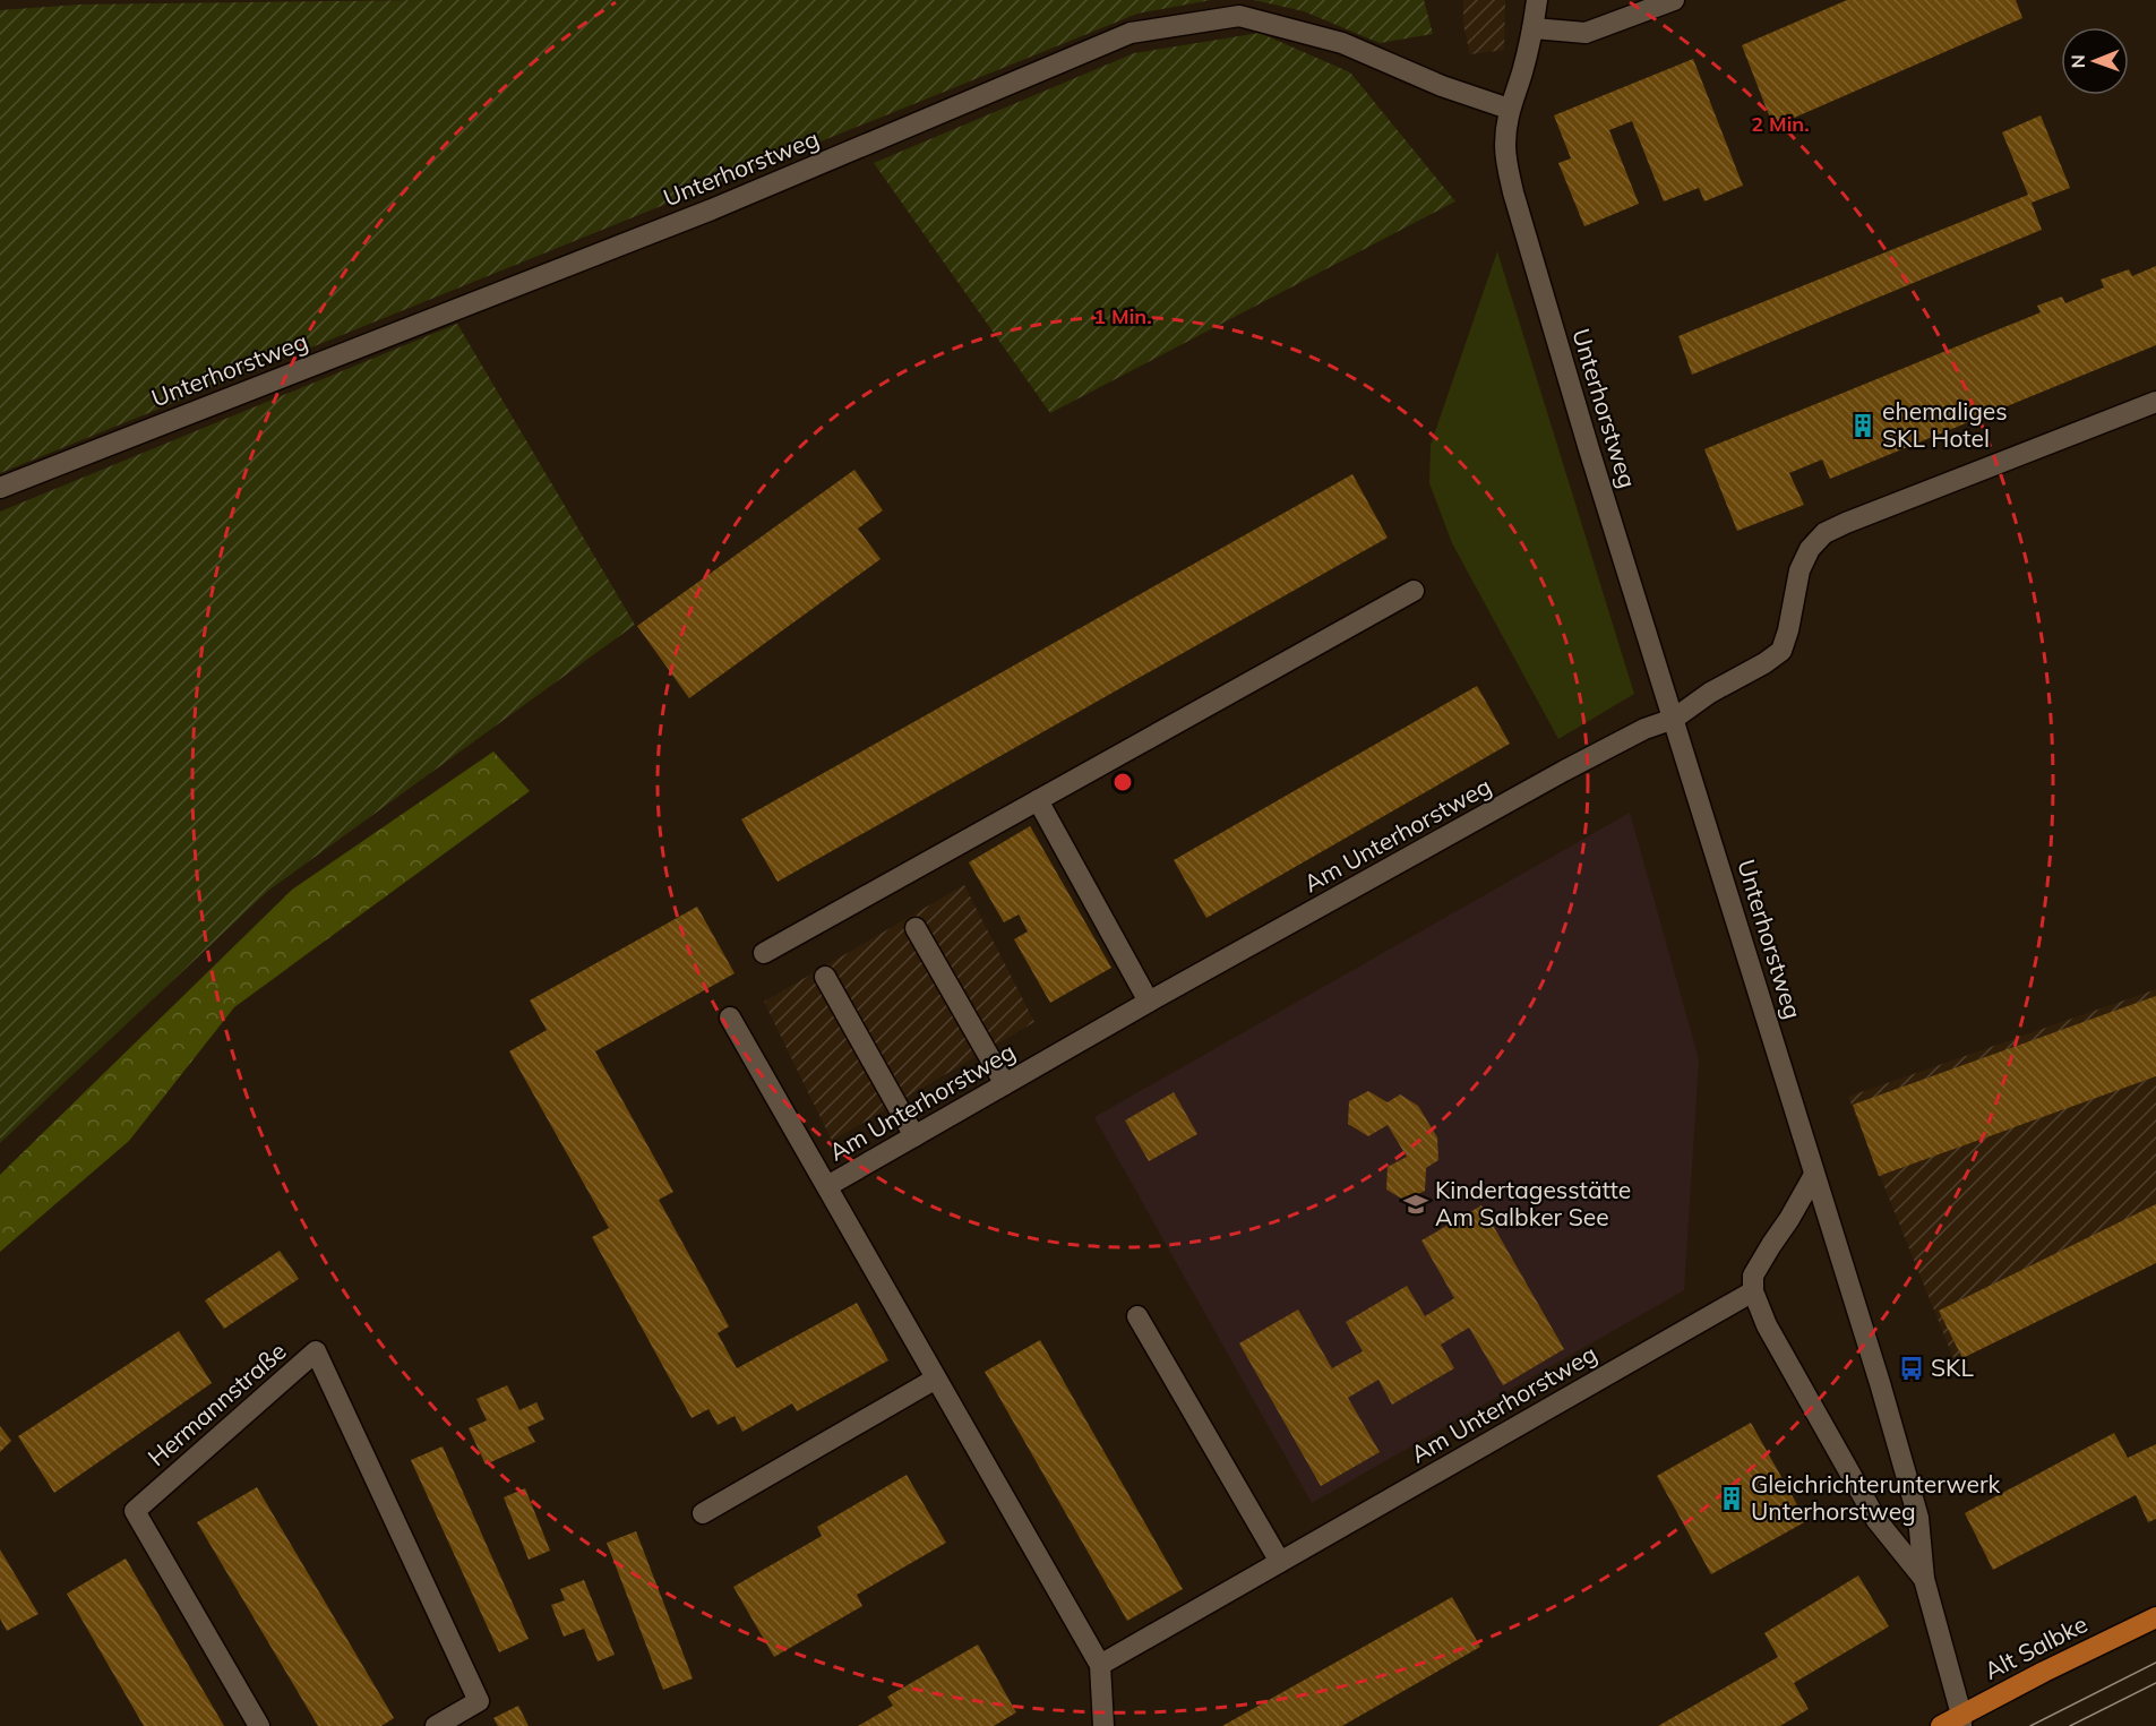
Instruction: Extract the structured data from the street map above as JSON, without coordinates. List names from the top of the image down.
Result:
{
  "streets": {
    "main road": ["Alt Salbke"],
    "street": ["Unterhorstweg", "Am Unterhorstweg", "Hermannstraße"]
  },
  "crossings": [
    ["Unterhorstweg", "Am Unterhorstweg"],
    ["Unterhorstweg", "Alt Salbke"]
  ],
  "places": {
    "building": ["ehemaliges SKL Hotel", "Gleichrichterunterwerk Unterhorstweg"],
    "school or university": ["Kindertagesstätte Am Salbker See"],
    "bus stop": ["SKL"]
  },
  "north": "left",
  "rings": ["2 Min.", "1 Min."]
}
